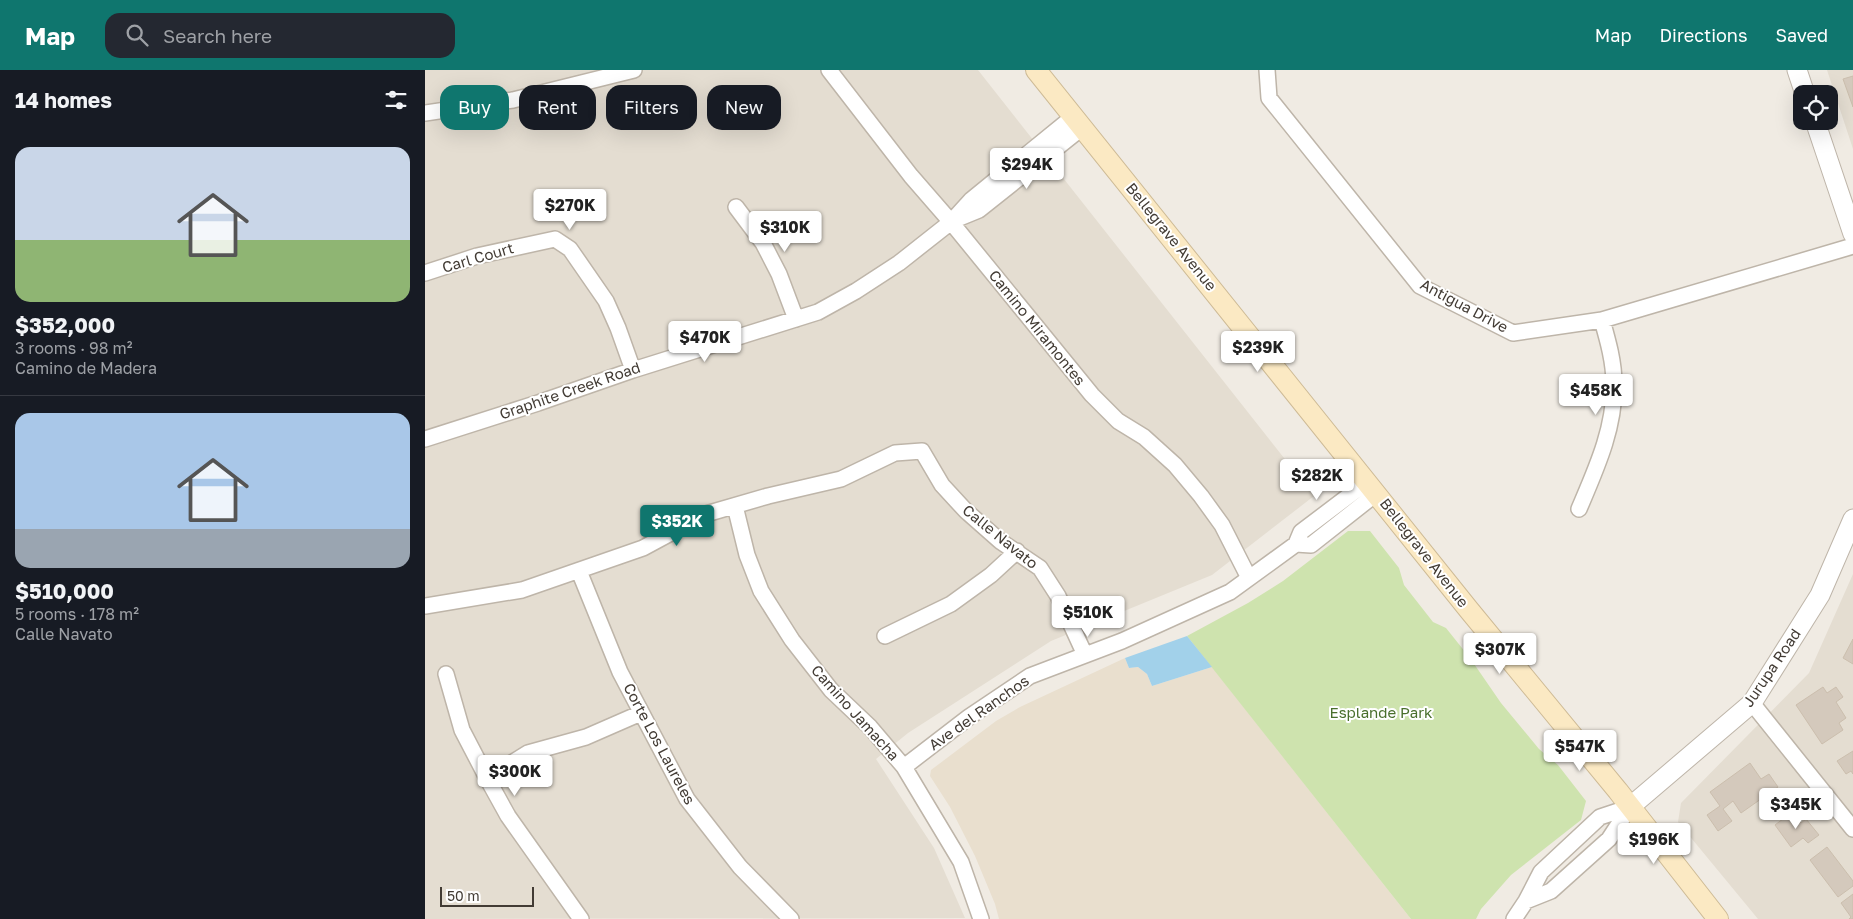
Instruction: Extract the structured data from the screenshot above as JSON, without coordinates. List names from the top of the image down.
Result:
{
  "streets": {
    "main road": ["Bellegrave Avenue"],
    "street": [
      "Carl Court",
      "Antigua Drive",
      "Camino Miramontes",
      "Graphite Creek Road",
      "Calle Navato",
      "Jurupa Road",
      "Camino Jamacha",
      "Ave del Ranchos",
      "Corte Los Laureles"
    ]
  },
  "crossings": [
    ["Bellegrave Avenue", "Graphite Creek Road"],
    ["Bellegrave Avenue", "Jurupa Road"],
    ["Bellegrave Avenue", "Ave del Ranchos"],
    ["Carl Court", "Graphite Creek Road"],
    ["Camino Miramontes", "Graphite Creek Road"],
    ["Camino Miramontes", "Ave del Ranchos"],
    ["Calle Navato", "Camino Jamacha"],
    ["Calle Navato", "Ave del Ranchos"],
    ["Camino Jamacha", "Ave del Ranchos"]
  ],
  "parks": ["Esplande Park"],
  "scale_bar": "50 m",
  "page": {
    "header": "Map",
    "search": "Search here",
    "nav": ["Map", "Directions", "Saved"],
    "heading": "14 homes",
    "chip": [
      "Buy",
      "Rent",
      "Filters",
      "New"
    ],
    "list": [
      {
        "name": "$352,000",
        "note": "3 rooms · 98 m² · Camino de Madera"
      },
      {
        "name": "$510,000",
        "note": "5 rooms · 178 m² · Calle Navato"
      }
    ],
    "price": [
      "$294K",
      "$270K",
      "$310K",
      "$470K",
      "$239K",
      "$458K",
      "$282K",
      "$352K",
      "$510K",
      "$307K",
      "$547K",
      "$300K",
      "$345K",
      "$196K"
    ],
    "scale": "50 m"
  }
}
